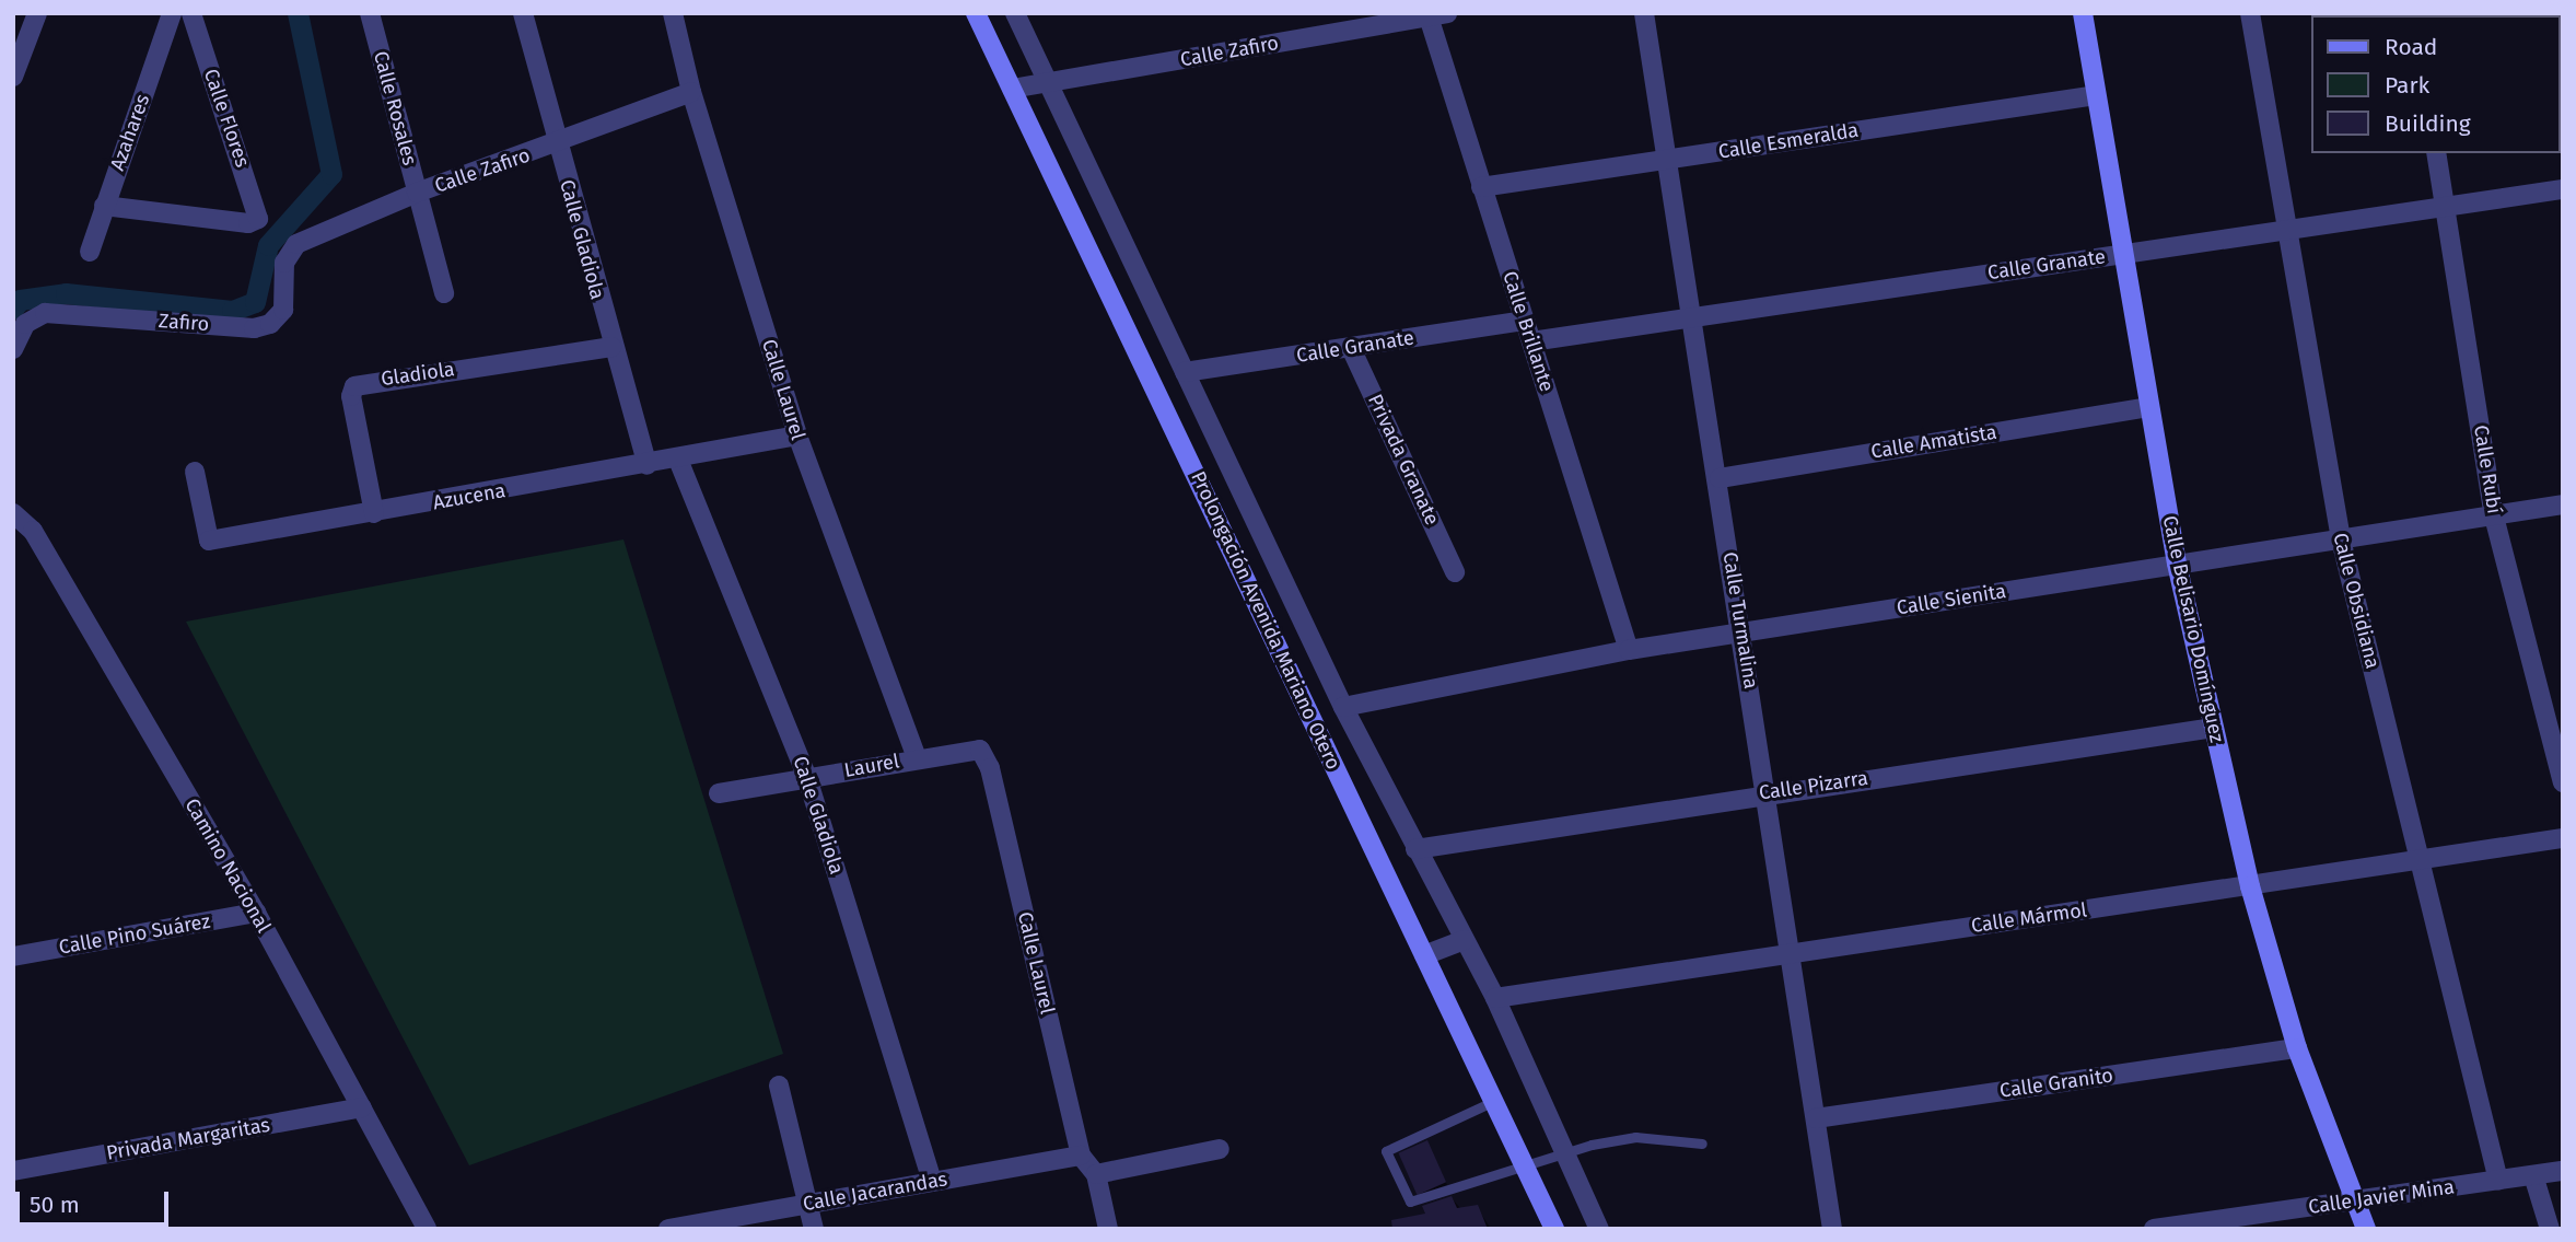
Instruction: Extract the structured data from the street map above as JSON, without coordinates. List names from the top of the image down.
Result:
{
  "streets": {
    "main road": ["Prolongación Avenida Mariano Otero", "Calle Belisario Domínguez"],
    "street": [
      "Calle Zafiro",
      "Calle Rosales",
      "Calle Flores",
      "Azahares",
      "Calle Esmeralda",
      "Calle Gladiola",
      "Calle Granate",
      "Zafiro",
      "Calle Brillante",
      "Gladiola",
      "Calle Laurel",
      "Calle Amatista",
      "Privada Granate",
      "Calle Rubí",
      "Azucena",
      "Calle Sienita",
      "Calle Obsidiana",
      "Calle Turmalina",
      "Laurel",
      "Calle Pizarra",
      "Camino Nacional",
      "Calle Mármol",
      "Calle Pino Suárez",
      "Calle Granito",
      "Privada Margaritas",
      "Calle Jacarandas",
      "Calle Javier Mina"
    ]
  },
  "crossings": [
    ["Calle Zafiro", "Calle Rosales"],
    ["Calle Zafiro", "Calle Gladiola"],
    ["Calle Zafiro", "Zafiro"],
    ["Calle Zafiro", "Calle Brillante"],
    ["Calle Zafiro", "Calle Laurel"],
    ["Calle Zafiro", "Prolongación Avenida Mariano Otero"],
    ["Calle Flores", "Azahares"],
    ["Calle Esmeralda", "Calle Brillante"],
    ["Calle Esmeralda", "Calle Turmalina"],
    ["Calle Esmeralda", "Calle Belisario Domínguez"],
    ["Calle Gladiola", "Gladiola"],
    ["Calle Gladiola", "Azucena"],
    ["Calle Gladiola", "Laurel"],
    ["Calle Gladiola", "Calle Jacarandas"],
    ["Calle Granate", "Calle Brillante"],
    ["Calle Granate", "Privada Granate"],
    ["Calle Granate", "Calle Rubí"],
    ["Calle Granate", "Calle Obsidiana"],
    ["Calle Granate", "Calle Turmalina"],
    ["Calle Granate", "Calle Belisario Domínguez"],
    ["Calle Brillante", "Calle Sienita"],
    ["Gladiola", "Azucena"],
    ["Calle Laurel", "Azucena"],
    ["Calle Laurel", "Laurel"],
    ["Calle Laurel", "Calle Jacarandas"],
    ["Calle Amatista", "Calle Turmalina"],
    ["Calle Amatista", "Calle Belisario Domínguez"],
    ["Calle Rubí", "Calle Sienita"],
    ["Calle Sienita", "Calle Obsidiana"],
    ["Calle Sienita", "Calle Turmalina"],
    ["Calle Sienita", "Calle Belisario Domínguez"],
    ["Calle Obsidiana", "Calle Mármol"],
    ["Calle Obsidiana", "Calle Javier Mina"],
    ["Calle Turmalina", "Calle Pizarra"],
    ["Calle Turmalina", "Calle Mármol"],
    ["Calle Turmalina", "Calle Granito"],
    ["Calle Belisario Domínguez", "Calle Pizarra"],
    ["Calle Belisario Domínguez", "Calle Mármol"],
    ["Calle Belisario Domínguez", "Calle Granito"],
    ["Calle Belisario Domínguez", "Calle Javier Mina"],
    ["Camino Nacional", "Calle Pino Suárez"],
    ["Camino Nacional", "Privada Margaritas"]
  ],
  "legend": ["Road", "Park", "Building"],
  "scale_bar": "50 m"
}
